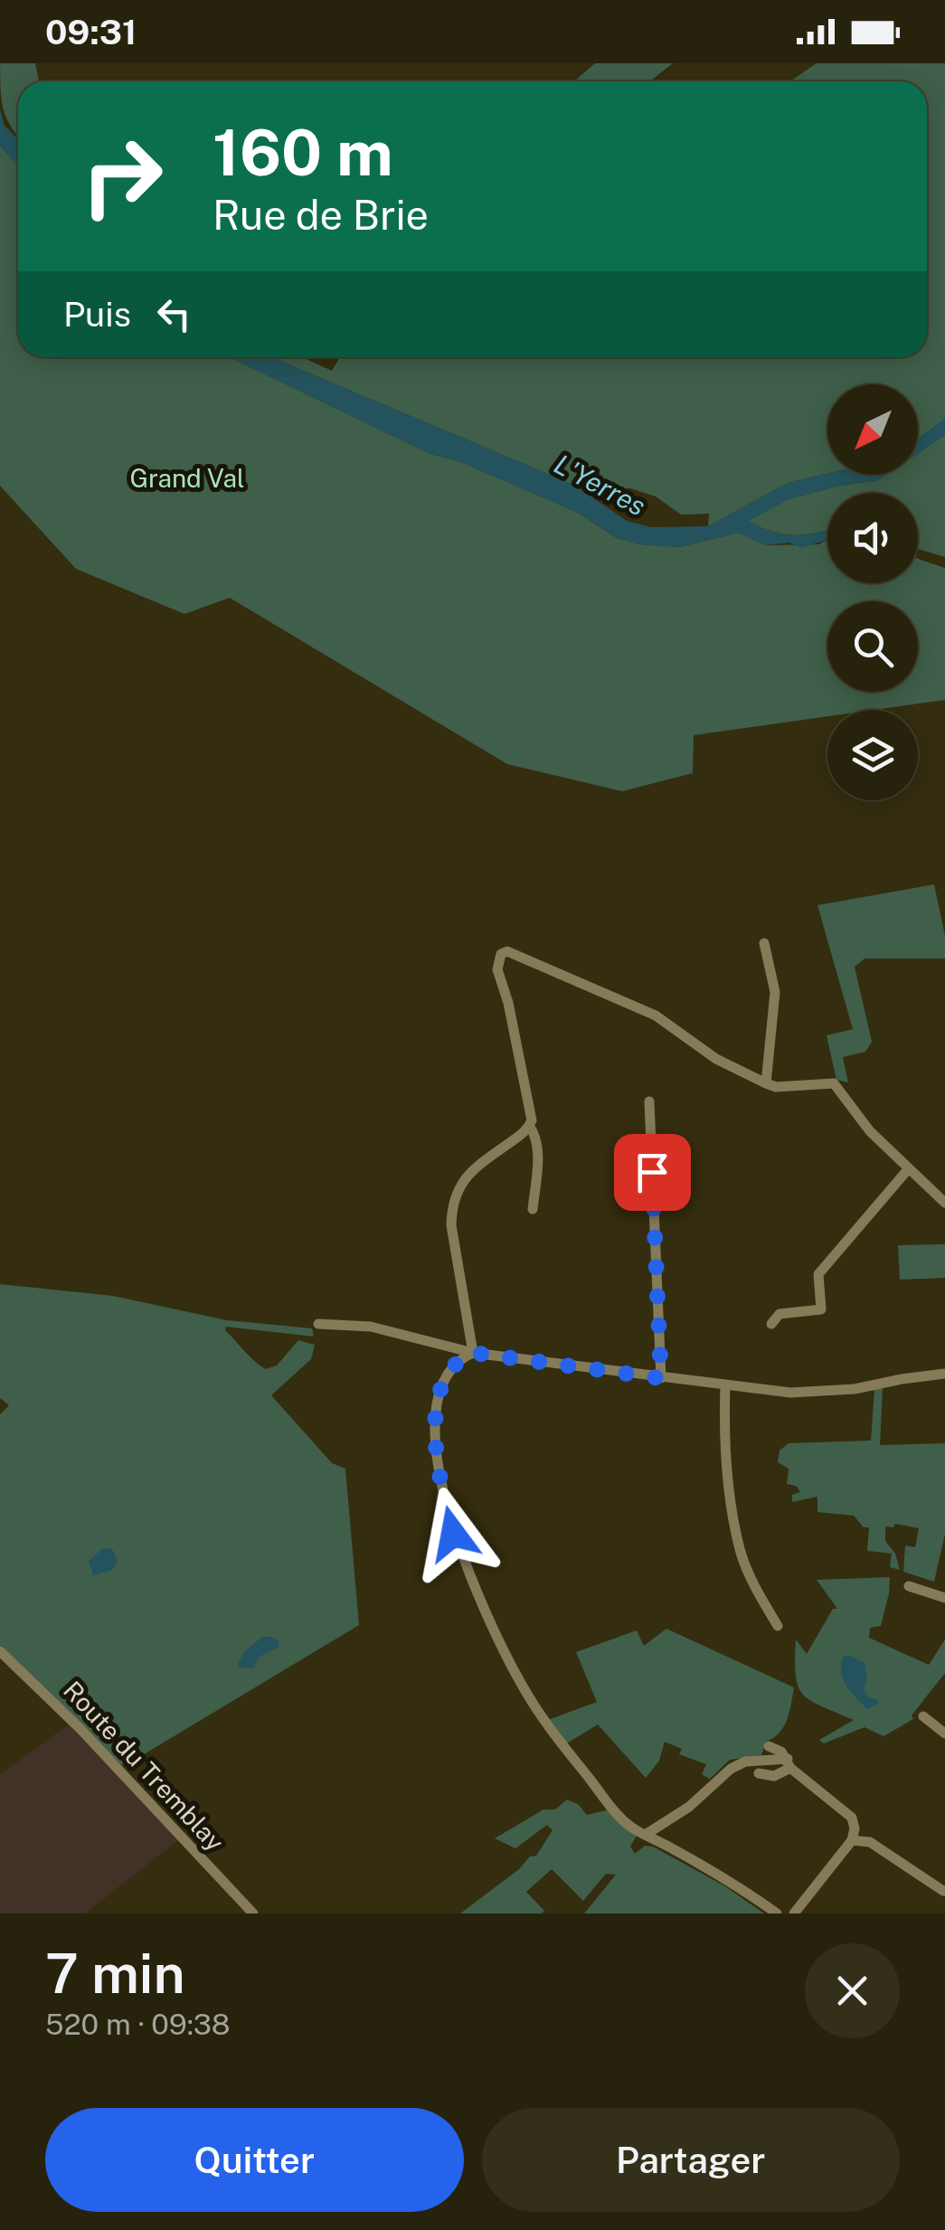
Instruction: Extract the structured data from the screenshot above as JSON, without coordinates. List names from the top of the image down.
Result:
{
  "streets": {
    "street": ["Route du Tremblay"]
  },
  "water": ["L'Yerres"],
  "parks": ["Grand Val"],
  "north": "bottom left",
  "page": {
    "status": "09:31",
    "turn": ["160 m", "Rue de Brie"],
    "then": "Puis",
    "heading": ["7 min", "520 m · 09:38"],
    "buttons": ["Quitter", "Partager"]
  }
}
